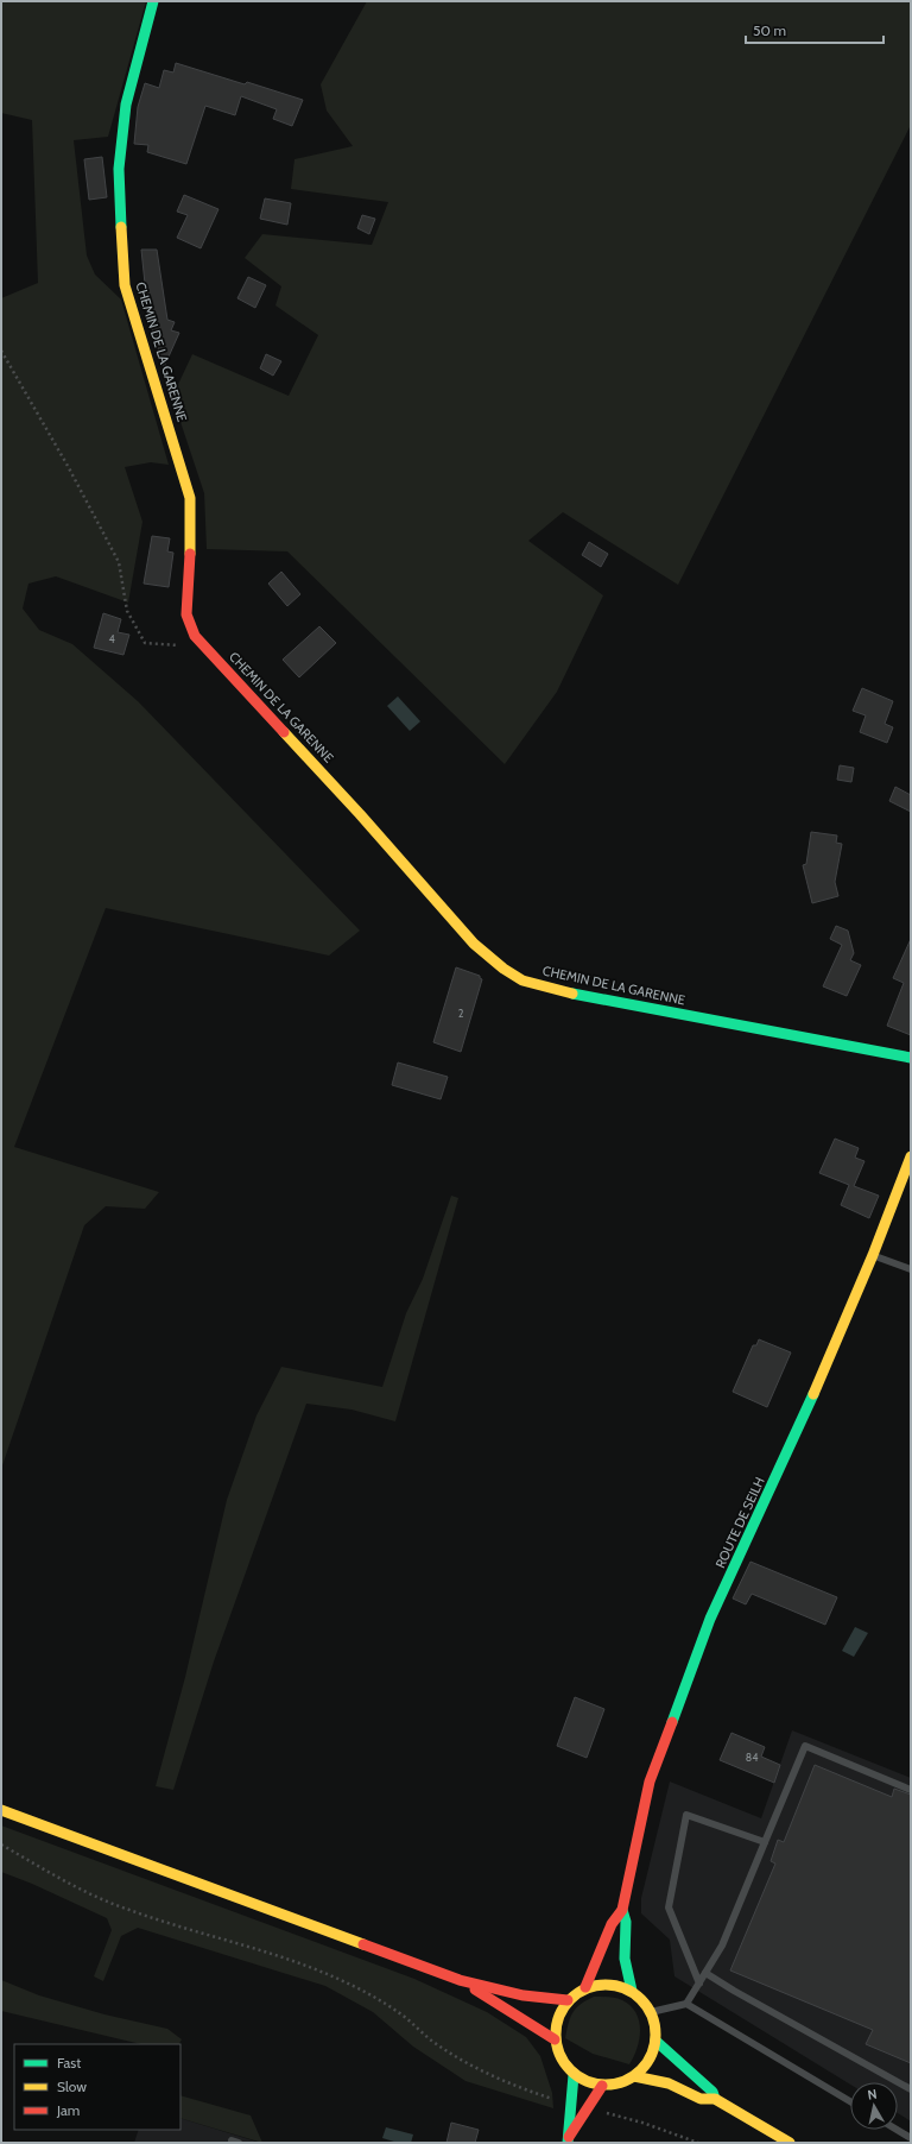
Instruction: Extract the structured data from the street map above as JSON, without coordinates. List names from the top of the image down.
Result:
{
  "streets": {
    "street": ["CHEMIN DE LA GARENNE", "ROUTE DE SEILH"]
  },
  "house_numbers": ["4", "2", "84"],
  "legend": ["Fast", "Slow", "Jam"],
  "scale_bar": "50 m",
  "north": "top"
}
